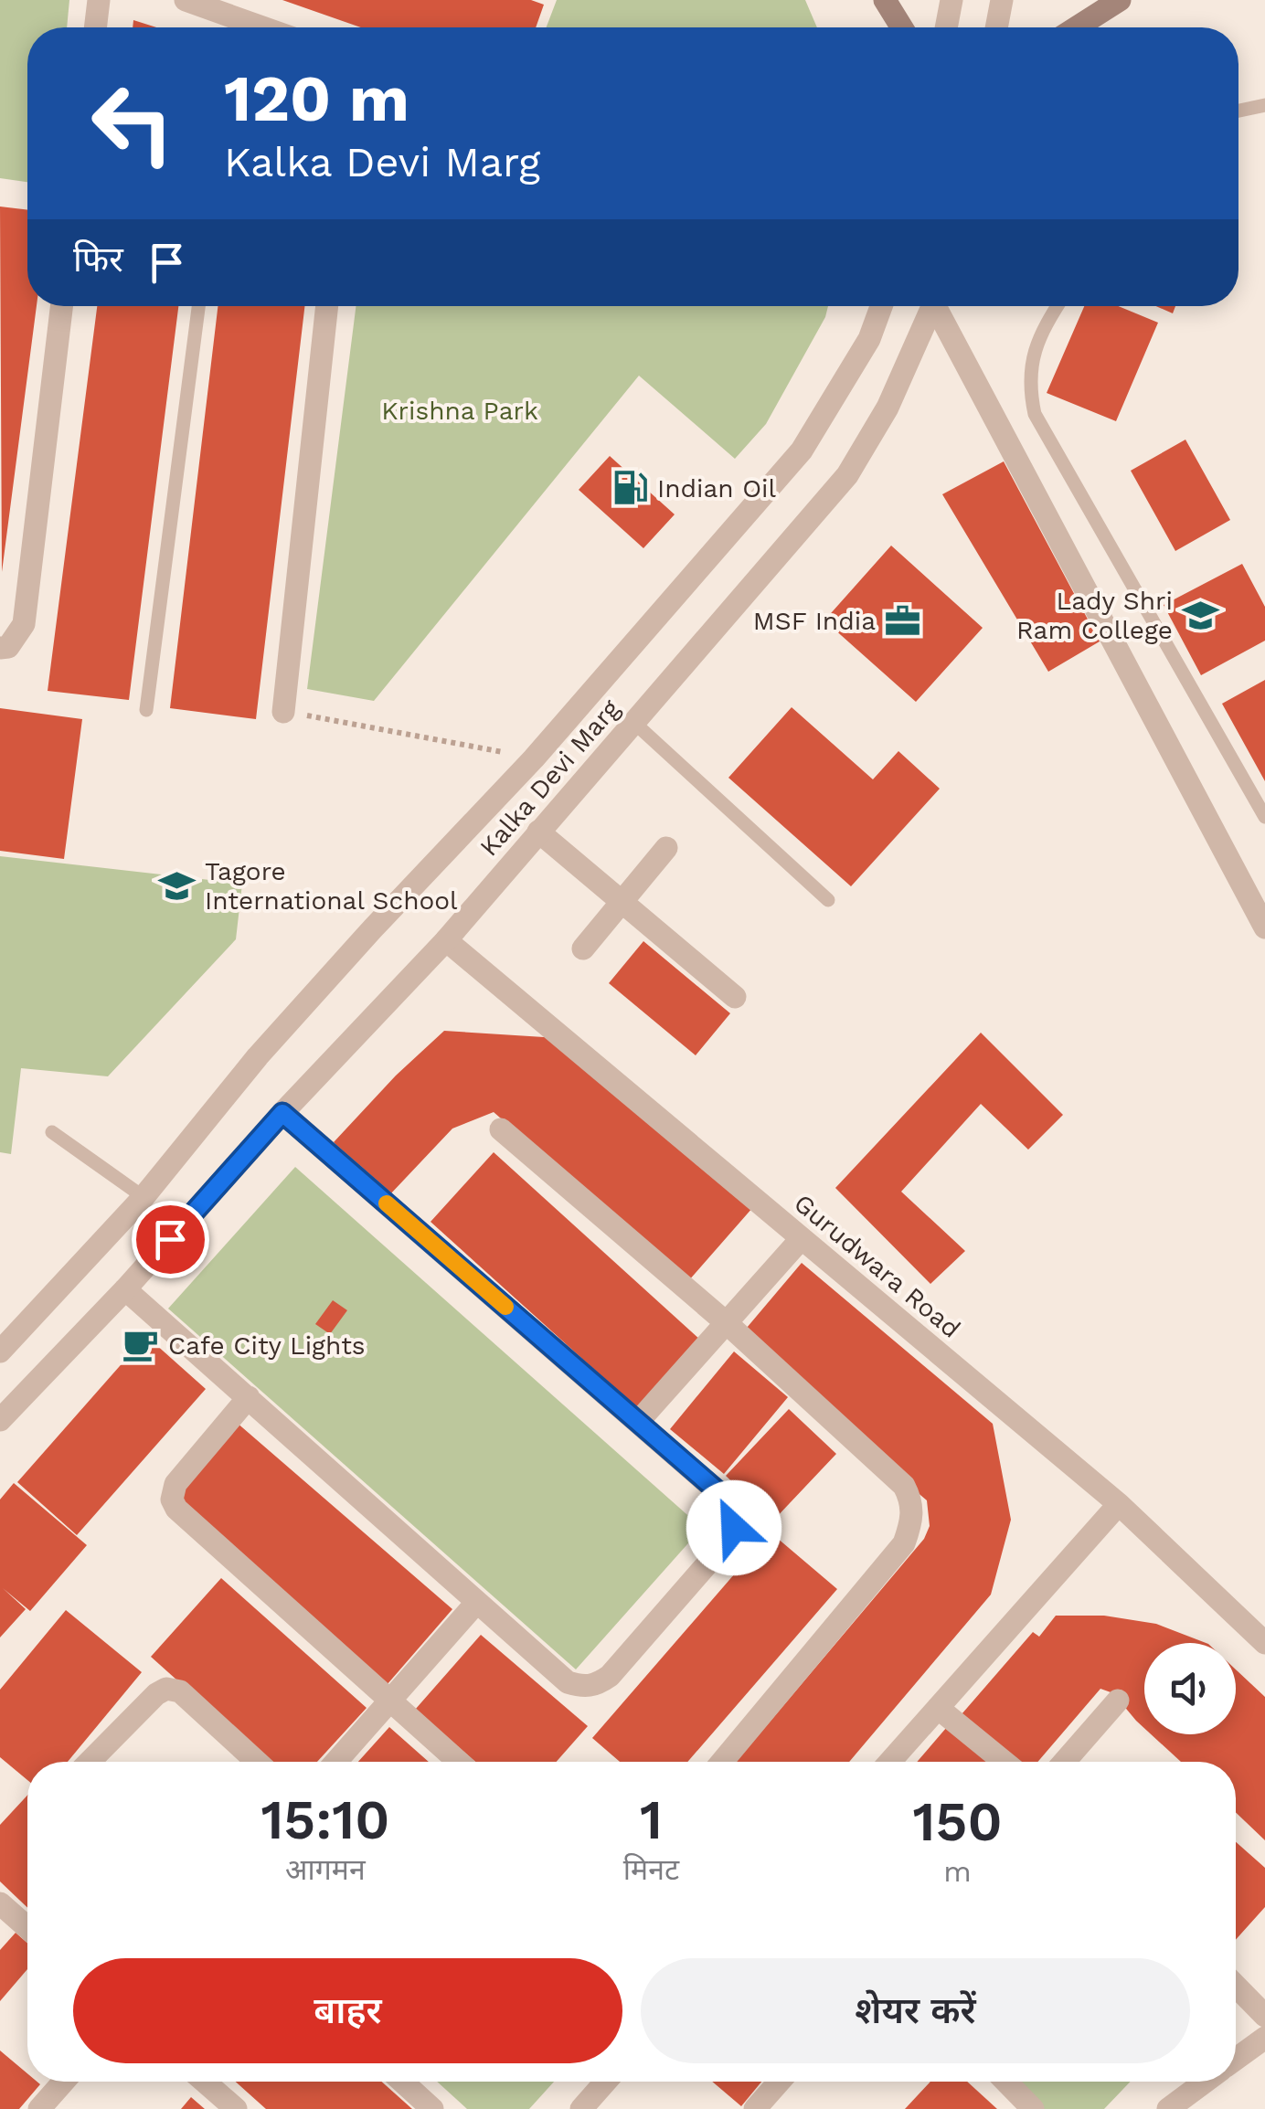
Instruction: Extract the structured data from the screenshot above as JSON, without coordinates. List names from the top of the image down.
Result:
{
  "streets": {
    "street": ["Kalka Devi Marg", "Gurudwara Road"]
  },
  "crossings": [
    ["Kalka Devi Marg", "Gurudwara Road"]
  ],
  "parks": ["Krishna Park"],
  "places": {
    "fuel station": ["Indian Oil"],
    "school or university": ["Lady Shri Ram College", "Tagore International School"],
    "office": ["MSF India"],
    "cafe": ["Cafe City Lights"]
  },
  "page": {
    "turn": ["120 m", "Kalka Devi Marg"],
    "then": "फिर",
    "eta": [
      "15:10",
      "आगमन",
      "1",
      "मिनट",
      "150",
      "m"
    ],
    "buttons": ["बाहर", "शेयर करें"]
  }
}
